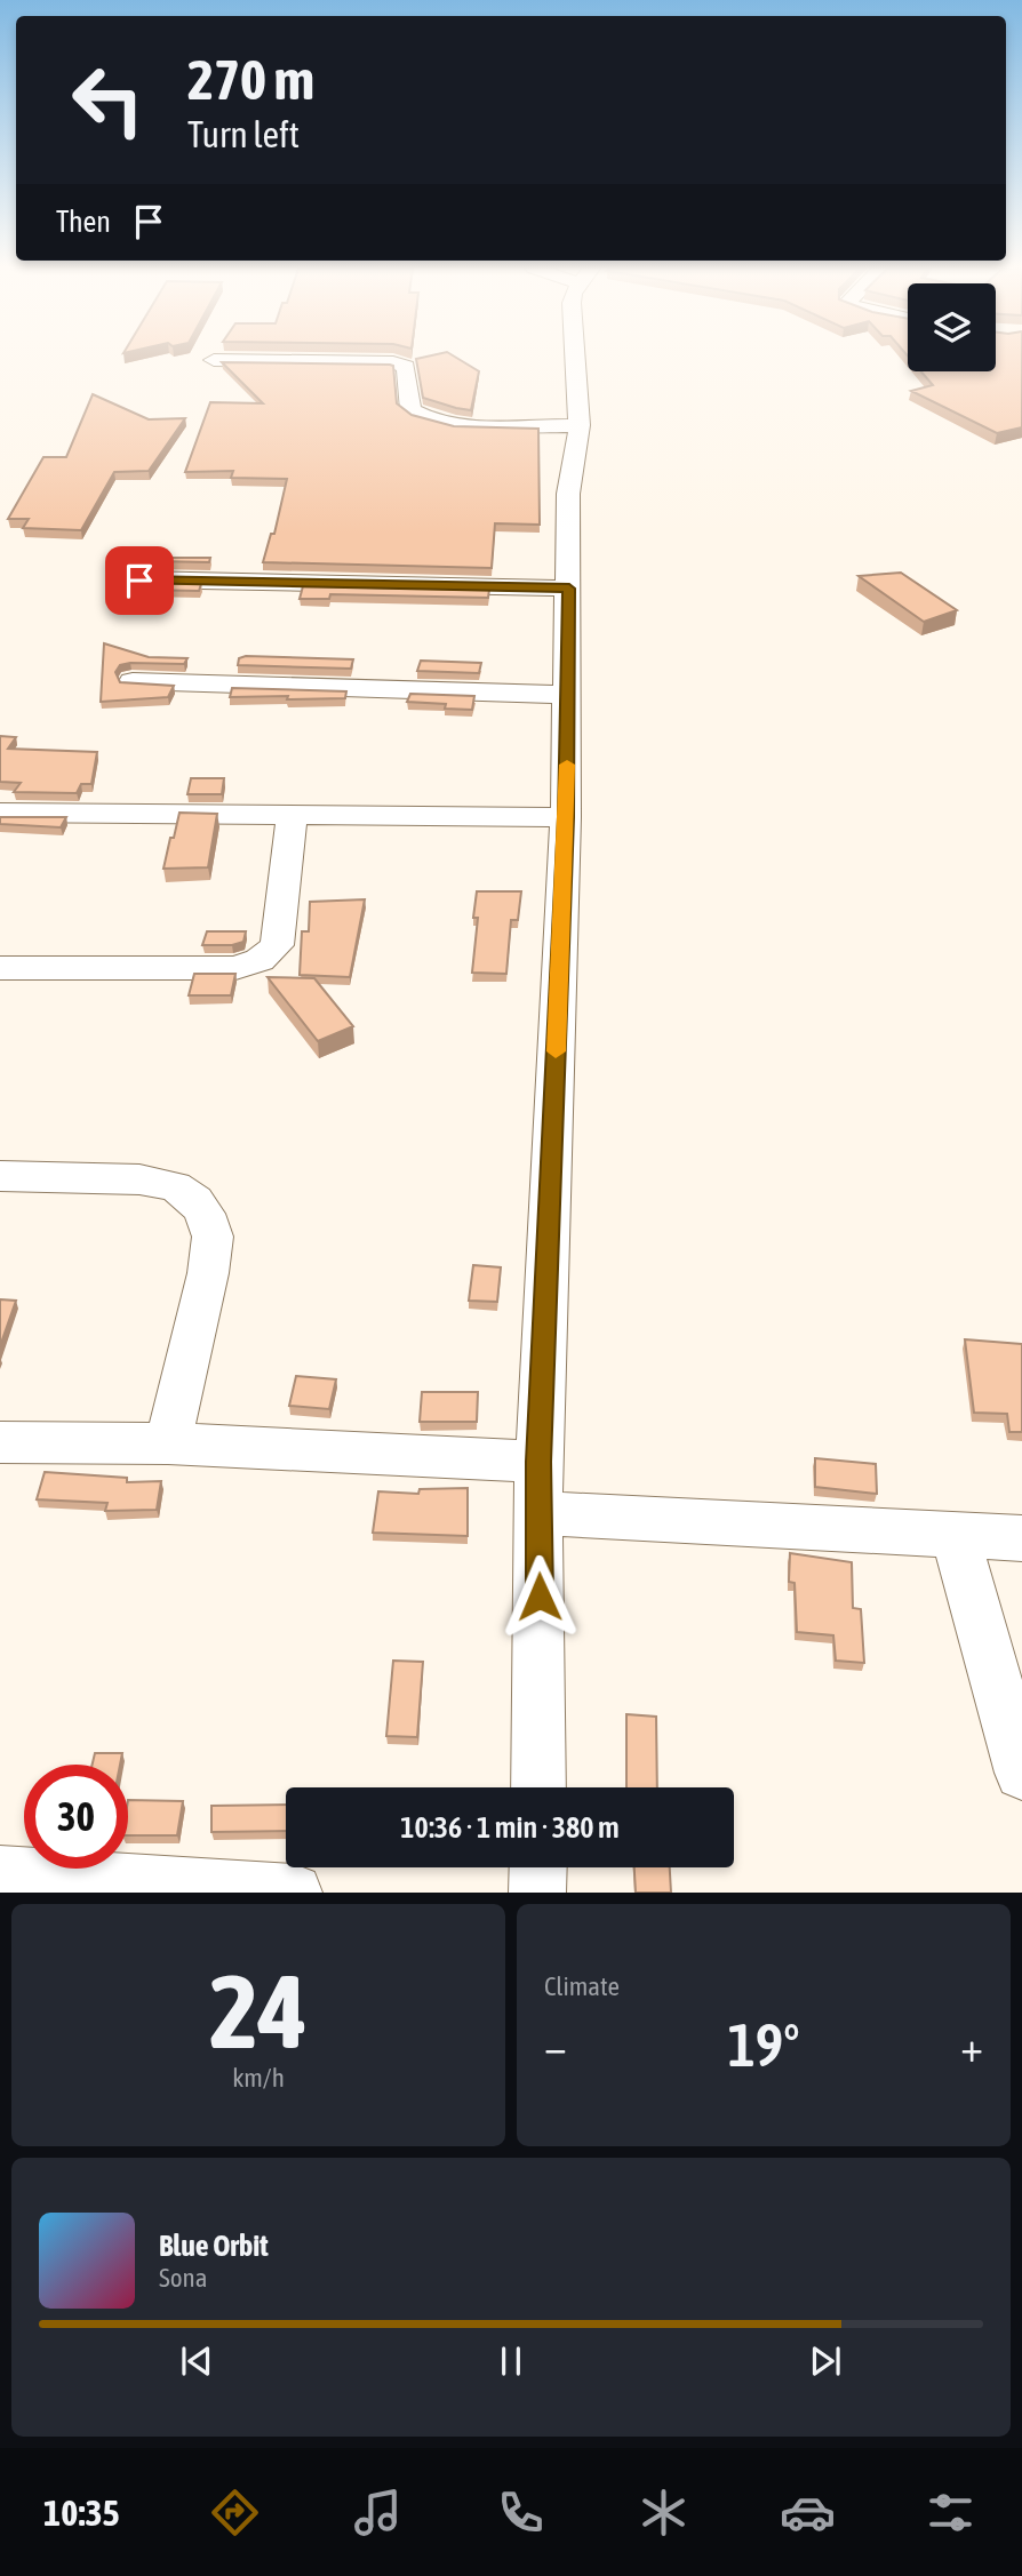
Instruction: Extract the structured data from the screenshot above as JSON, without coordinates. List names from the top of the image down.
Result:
{
  "page": {
    "turn": ["270 m", "Turn left"],
    "then": "Then",
    "limit": "30",
    "trip": "10:36 · 1 min · 380 m",
    "tile": [
      ["24", "km/h"],
      "Climate"
    ],
    "heat": ["−", "19°", "+"],
    "song": ["Blue Orbit", "Sona"],
    "tabs": "10:35"
  }
}
